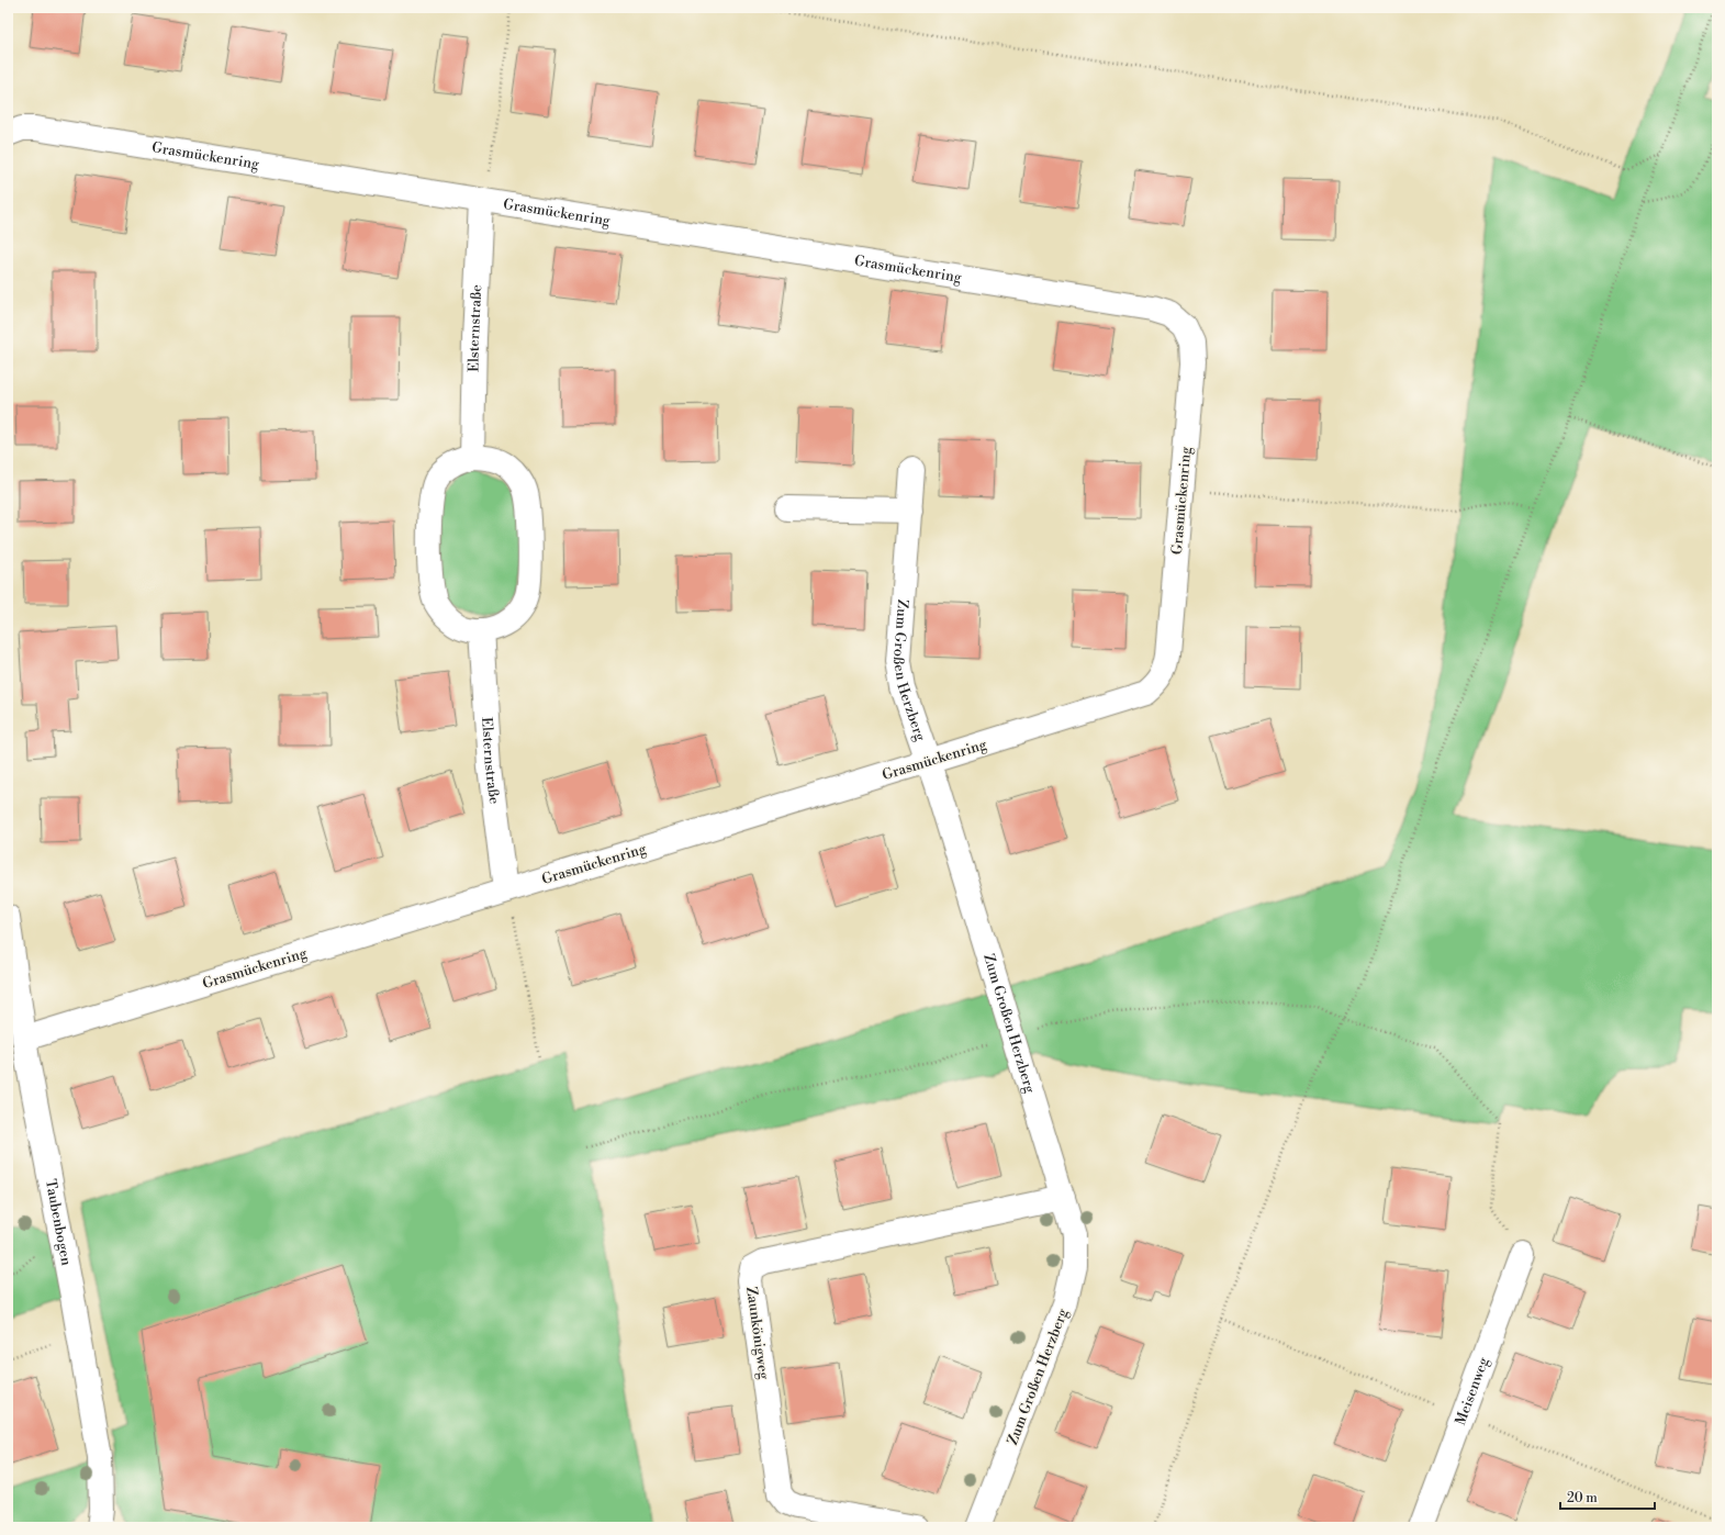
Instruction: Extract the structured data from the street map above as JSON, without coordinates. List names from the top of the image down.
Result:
{
  "streets": {
    "street": [
      "Grasmückenring",
      "Elsternstraße",
      "Zum Großen Herzberg",
      "Taubenbogen",
      "Zaunkönigweg",
      "Meisenweg"
    ]
  },
  "crossings": [
    ["Grasmückenring", "Elsternstraße"],
    ["Grasmückenring", "Zum Großen Herzberg"],
    ["Grasmückenring", "Taubenbogen"],
    ["Zum Großen Herzberg", "Zaunkönigweg"]
  ],
  "scale_bar": "20 m"
}
